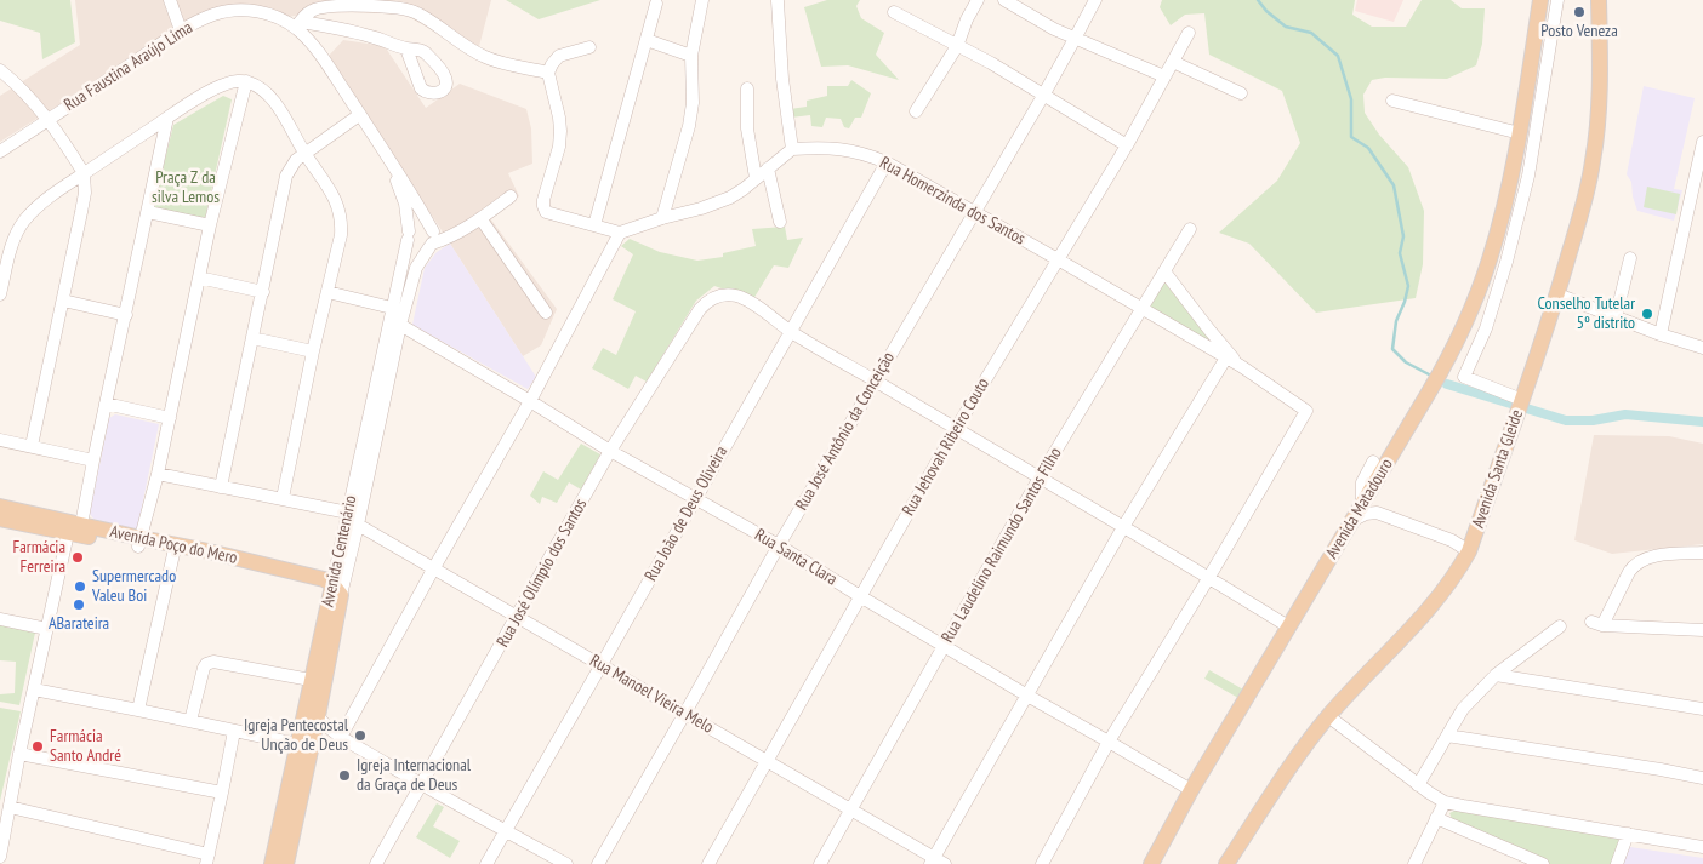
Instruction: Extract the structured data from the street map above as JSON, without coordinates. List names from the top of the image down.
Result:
{
  "streets": {
    "main road": [
      "Avenida Santa Gleide",
      "Avenida Matadouro",
      "Avenida Poço do Mero",
      "Avenida Centenário"
    ],
    "street": [
      "Rua Faustina Araújo Lima",
      "Rua Homerzinda dos Santos",
      "Rua José Antônio da Conceição",
      "Rua Jehovah Ribeiro Couto",
      "Rua João de Deus Oliveira",
      "Rua Laudelino Raimundo Santos Filho",
      "Rua Santa Clara",
      "Rua José Olímpio dos Santos",
      "Rua Manoel Vieira Melo"
    ]
  },
  "crossings": [
    ["Rua Faustina Araújo Lima", "Avenida Centenário"],
    ["Rua Homerzinda dos Santos", "Rua José Antônio da Conceição"],
    ["Rua Homerzinda dos Santos", "Rua Jehovah Ribeiro Couto"],
    ["Rua Homerzinda dos Santos", "Rua João de Deus Oliveira"],
    ["Rua Homerzinda dos Santos", "Rua Laudelino Raimundo Santos Filho"],
    ["Rua José Antônio da Conceição", "Rua Santa Clara"],
    ["Rua José Antônio da Conceição", "Rua Manoel Vieira Melo"],
    ["Rua Jehovah Ribeiro Couto", "Rua Santa Clara"],
    ["Rua Jehovah Ribeiro Couto", "Rua Manoel Vieira Melo"],
    ["Avenida Matadouro", "Rua Santa Clara"],
    ["Rua João de Deus Oliveira", "Rua Santa Clara"],
    ["Rua João de Deus Oliveira", "Rua José Olímpio dos Santos"],
    ["Rua João de Deus Oliveira", "Rua Manoel Vieira Melo"],
    ["Avenida Poço do Mero", "Avenida Centenário"],
    ["Rua Laudelino Raimundo Santos Filho", "Rua Santa Clara"],
    ["Rua Laudelino Raimundo Santos Filho", "Rua Manoel Vieira Melo"],
    ["Avenida Centenário", "Rua Santa Clara"],
    ["Avenida Centenário", "Rua Manoel Vieira Melo"],
    ["Rua Santa Clara", "Rua José Olímpio dos Santos"],
    ["Rua José Olímpio dos Santos", "Rua Manoel Vieira Melo"]
  ],
  "parks": ["Praça Z da silva Lemos"],
  "places": [
    "Posto Veneza",
    "Conselho Tutelar 5º distrito",
    "Farmácia Ferreira",
    "Supermercado Valeu Boi",
    "ABarateira",
    "Igreja Pentecostal Unção de Deus",
    "Farmácia Santo André",
    "Igreja Internacional da Graça de Deus"
  ]
}
